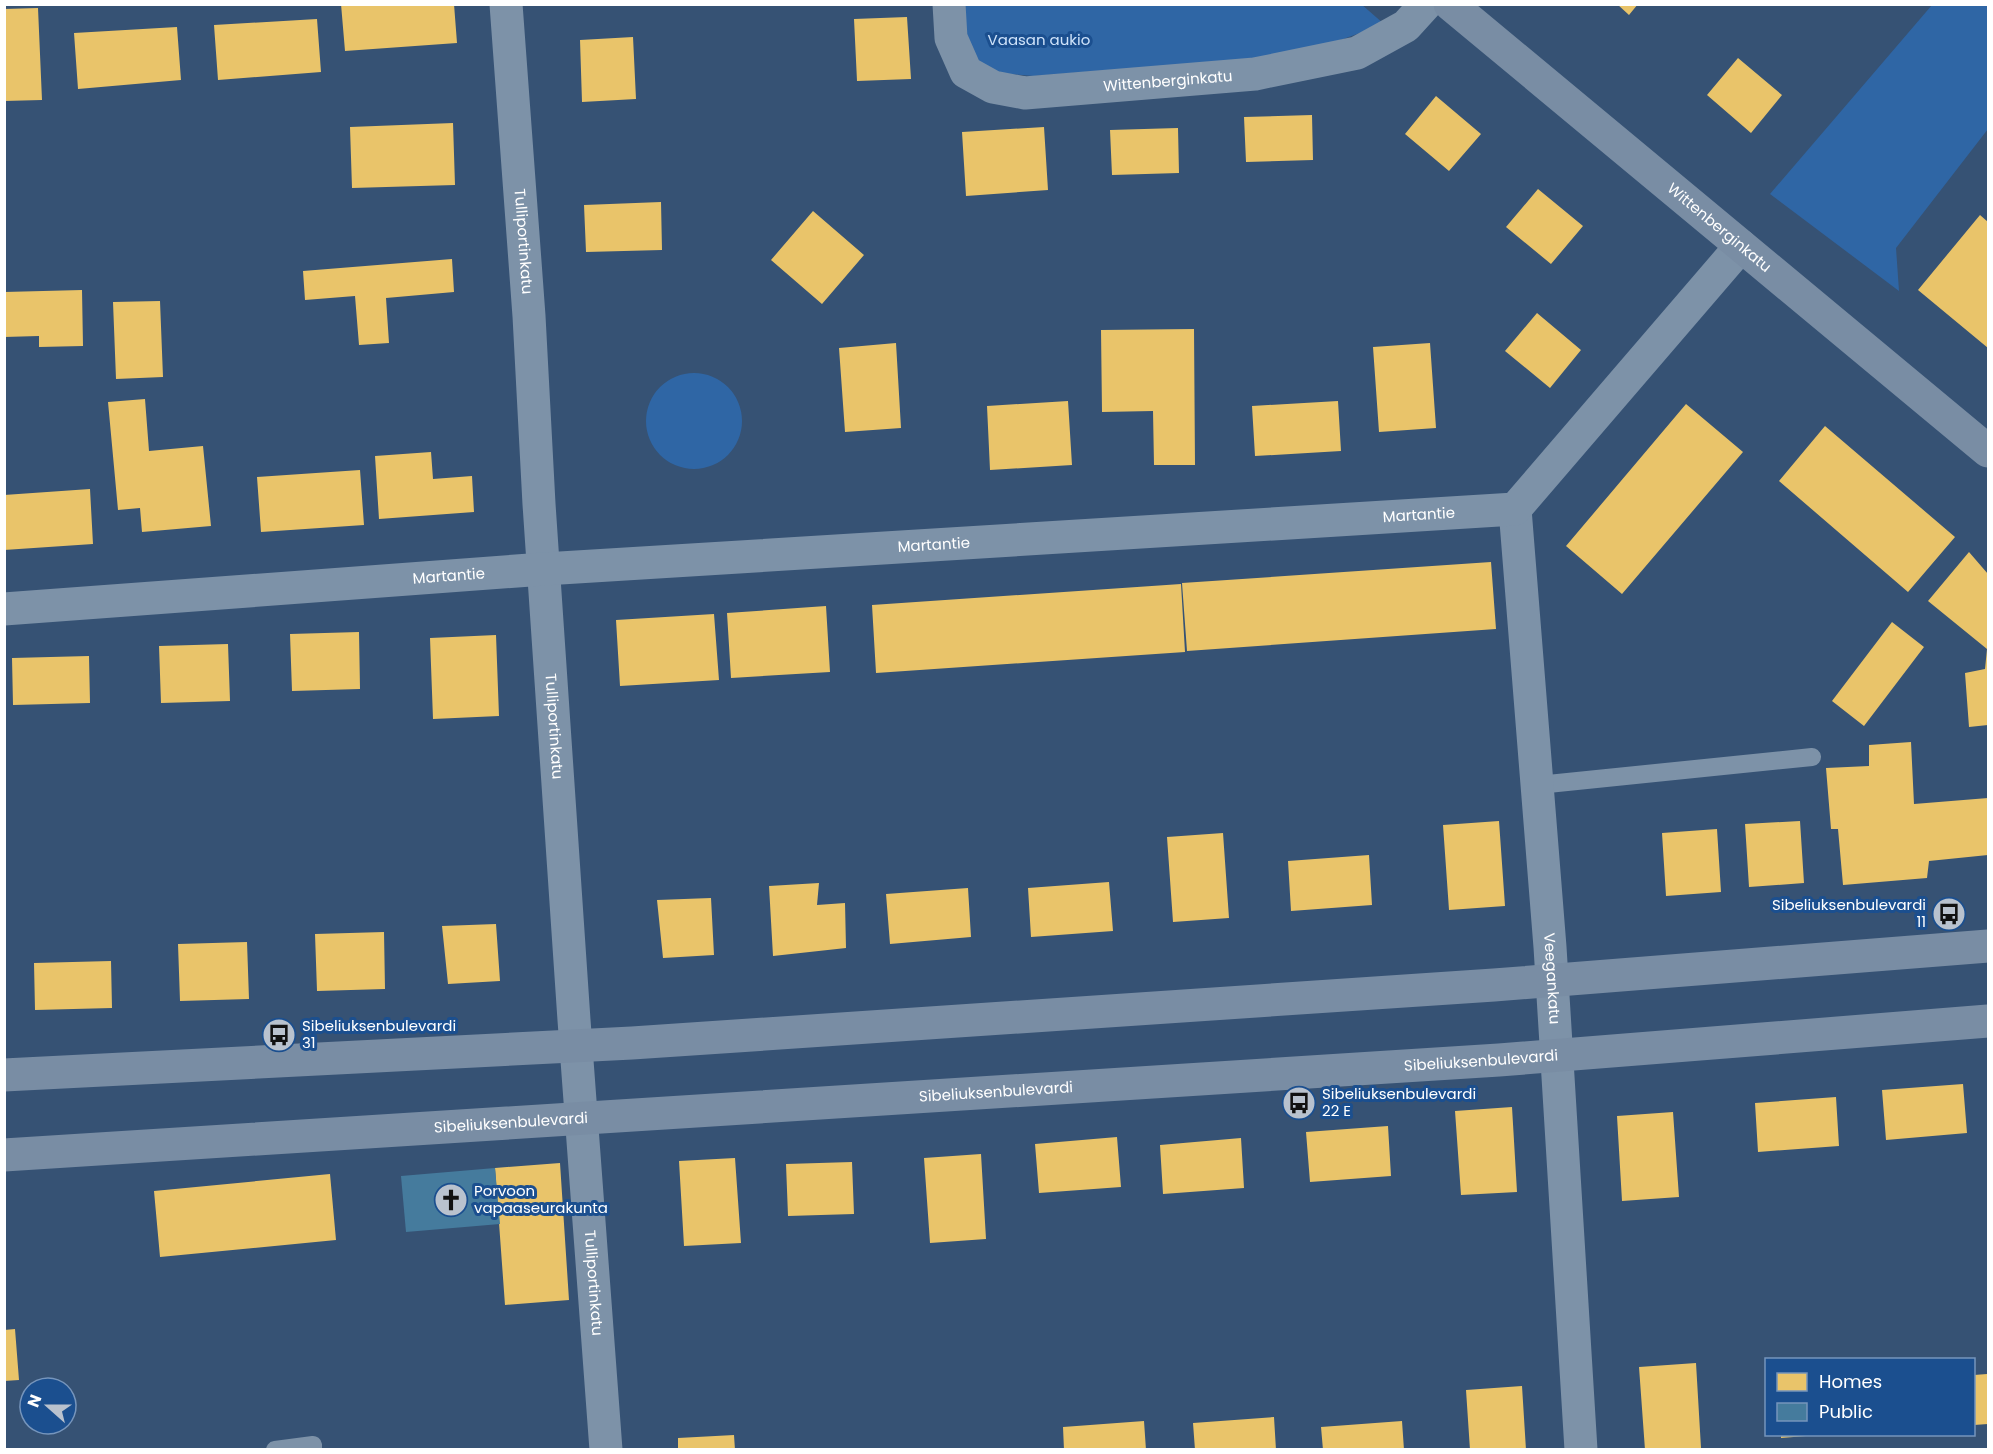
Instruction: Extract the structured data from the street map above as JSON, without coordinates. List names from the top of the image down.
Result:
{
  "streets": {
    "main road": ["Wittenberginkatu", "Sibeliuksenbulevardi"],
    "street": ["Tulliportinkatu", "Martantie", "Veegankatu"]
  },
  "crossings": [
    ["Tulliportinkatu", "Martantie"],
    ["Tulliportinkatu", "Sibeliuksenbulevardi"],
    ["Martantie", "Veegankatu"],
    ["Veegankatu", "Sibeliuksenbulevardi"]
  ],
  "parks": ["Vaasan aukio"],
  "places": {
    "bus stop": ["Sibeliuksenbulevardi 11", "Sibeliuksenbulevardi 31", "Sibeliuksenbulevardi 22 E"],
    "church": ["Porvoon vapaaseurakunta"]
  },
  "legend": ["Homes", "Public"],
  "north": "left"
}
